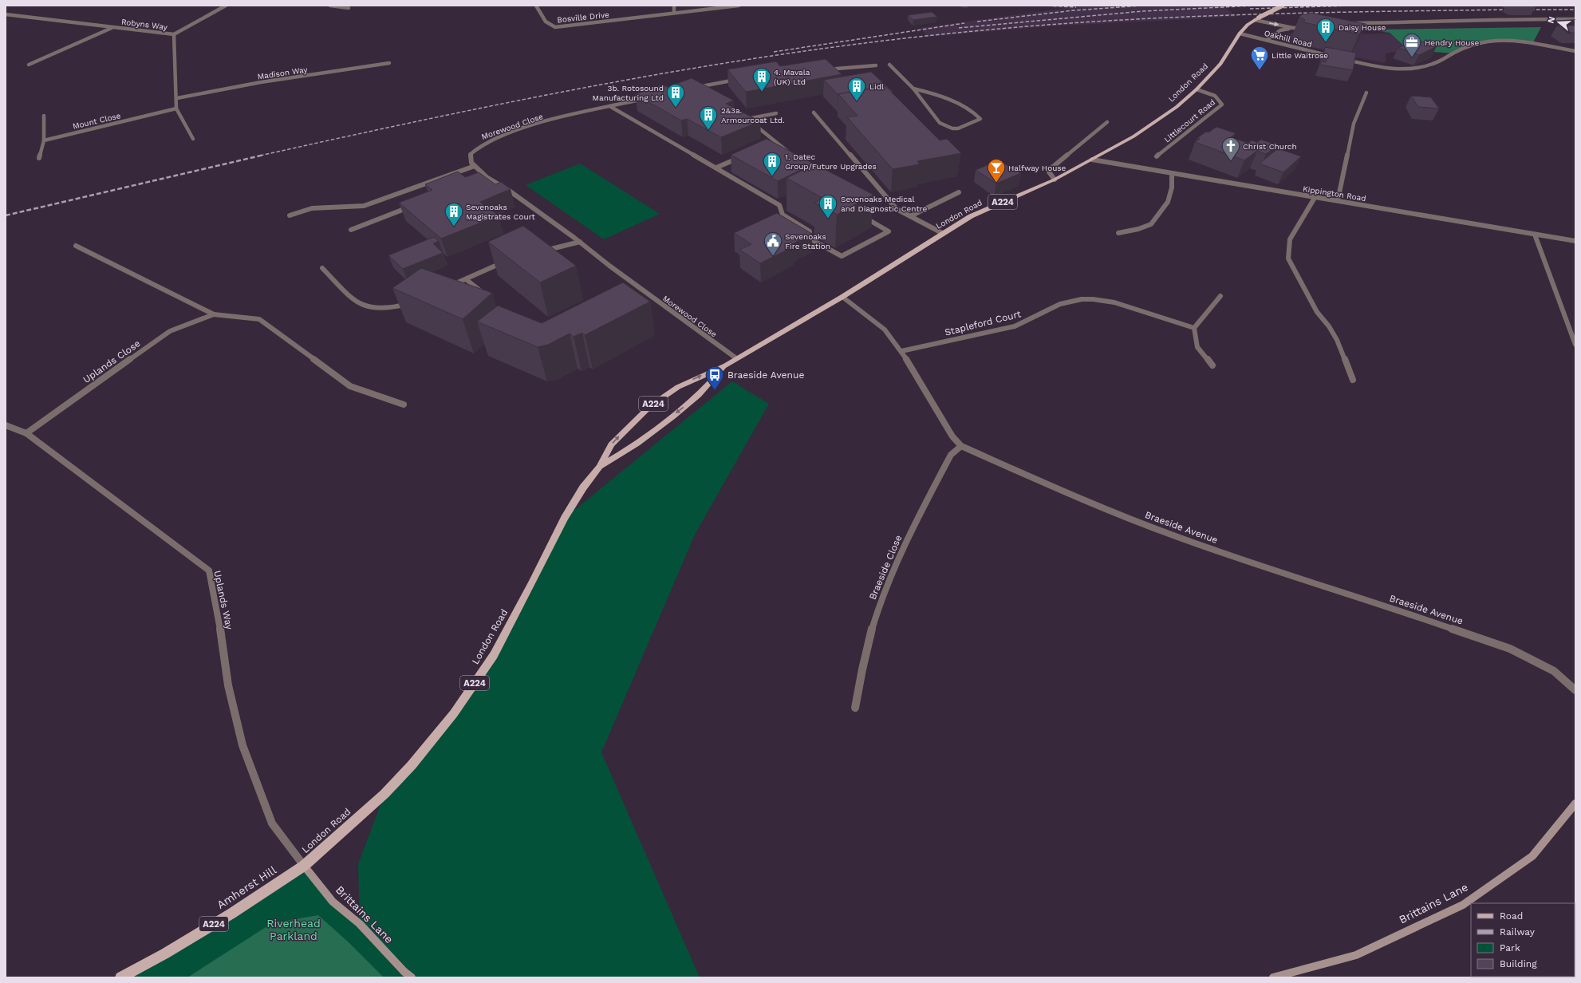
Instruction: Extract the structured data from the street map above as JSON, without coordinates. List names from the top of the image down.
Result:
{
  "streets": {
    "main road": ["London Road", "A224", "Amherst Hill"],
    "street": [
      "Bosville Drive",
      "Robyns Way",
      "Oakhill Road",
      "Madison Way",
      "Mount Close",
      "Littlecourt Road",
      "Morewood Close",
      "Kippington Road",
      "Stapleford Court",
      "Uplands Close",
      "Braeside Avenue",
      "Braeside Close",
      "Uplands Way",
      "Brittains Lane"
    ]
  },
  "crossings": [
    ["Robyns Way", "Madison Way"],
    ["Robyns Way", "Mount Close"],
    ["Oakhill Road", "London Road"],
    ["London Road", "Littlecourt Road"],
    ["London Road", "Morewood Close"],
    ["London Road", "Kippington Road"],
    ["London Road", "Braeside Avenue"],
    ["London Road", "Uplands Way"],
    ["London Road", "Amherst Hill"],
    ["London Road", "Brittains Lane"],
    ["Stapleford Court", "Braeside Avenue"],
    ["Uplands Close", "Uplands Way"],
    ["Braeside Avenue", "Braeside Close"],
    ["Uplands Way", "Amherst Hill"],
    ["Uplands Way", "Brittains Lane"],
    ["Amherst Hill", "Brittains Lane"]
  ],
  "parks": ["Riverhead Parkland"],
  "places": {
    "building": [
      "Daisy House",
      "4. Mavala (UK) Ltd",
      "Lidl",
      "3b. Rotosound Manufacturing Ltd",
      "2&3a. Armourcoat Ltd.",
      "1. Datec Group/Future Upgrades",
      "Sevenoaks Medical and Diagnostic Centre",
      "Sevenoaks Magistrates Court"
    ],
    "office": ["Hendry House"],
    "supermarket": ["Little Waitrose"],
    "church": ["Christ Church"],
    "bar": ["Halfway House"],
    "public building": ["Sevenoaks Fire Station"],
    "bus stop": ["Braeside Avenue"]
  },
  "legend": [
    "Road",
    "Railway",
    "Park",
    "Building"
  ],
  "north": "left"
}
